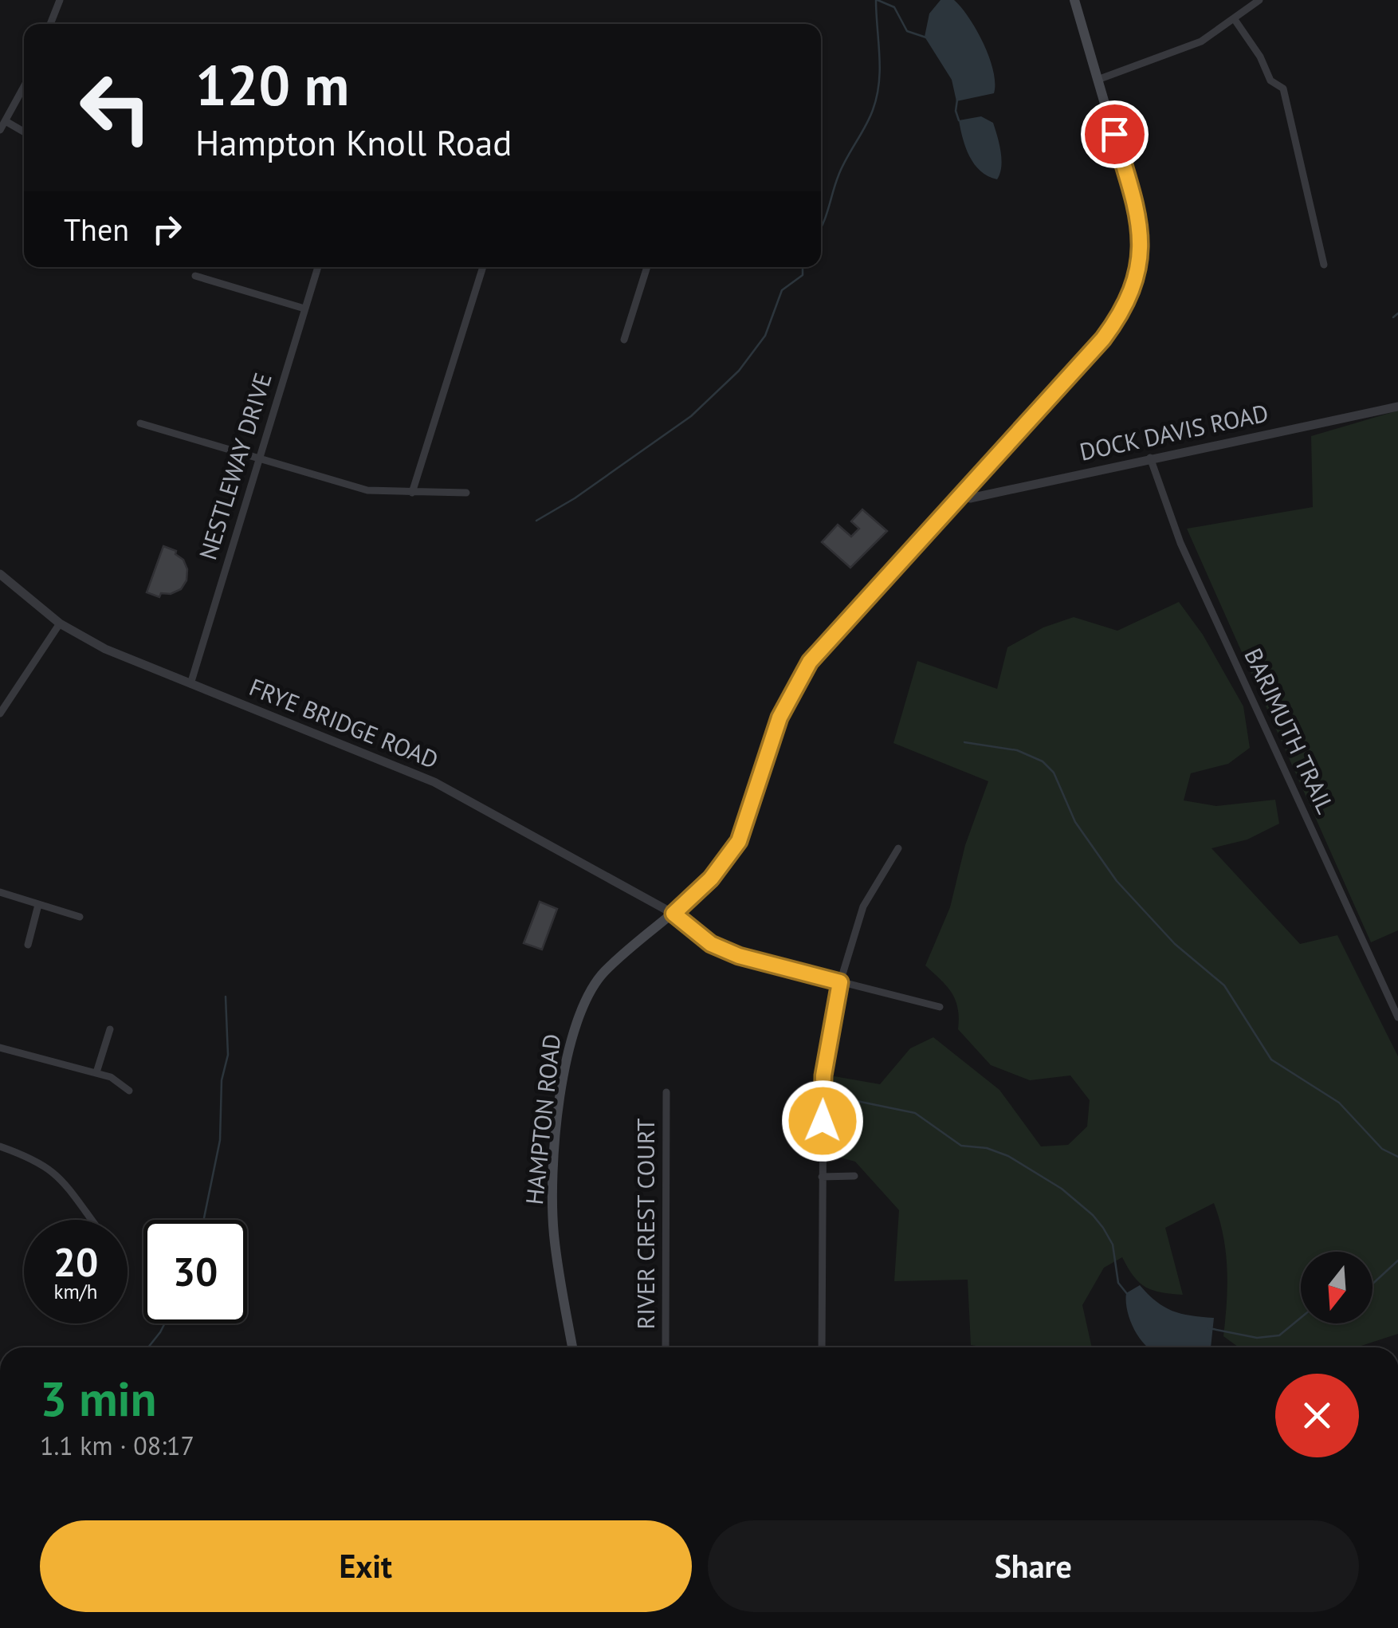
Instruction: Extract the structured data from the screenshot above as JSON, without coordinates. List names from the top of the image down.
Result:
{
  "streets": {
    "main road": ["HAMPTON ROAD"],
    "street": [
      "DOCK DAVIS ROAD",
      "NESTLEWAY DRIVE",
      "FRYE BRIDGE ROAD",
      "BARJMUTH TRAIL",
      "RIVER CREST COURT"
    ]
  },
  "crossings": [
    ["DOCK DAVIS ROAD", "BARJMUTH TRAIL"],
    ["DOCK DAVIS ROAD", "HAMPTON ROAD"],
    ["NESTLEWAY DRIVE", "FRYE BRIDGE ROAD"],
    ["FRYE BRIDGE ROAD", "HAMPTON ROAD"]
  ],
  "north": "bottom",
  "page": {
    "turn": ["120 m", "Hampton Knoll Road"],
    "then": "Then",
    "speed": "20 km/h",
    "limit": "30",
    "heading": ["3 min", "1.1 km · 08:17"],
    "buttons": ["Exit", "Share"]
  }
}
